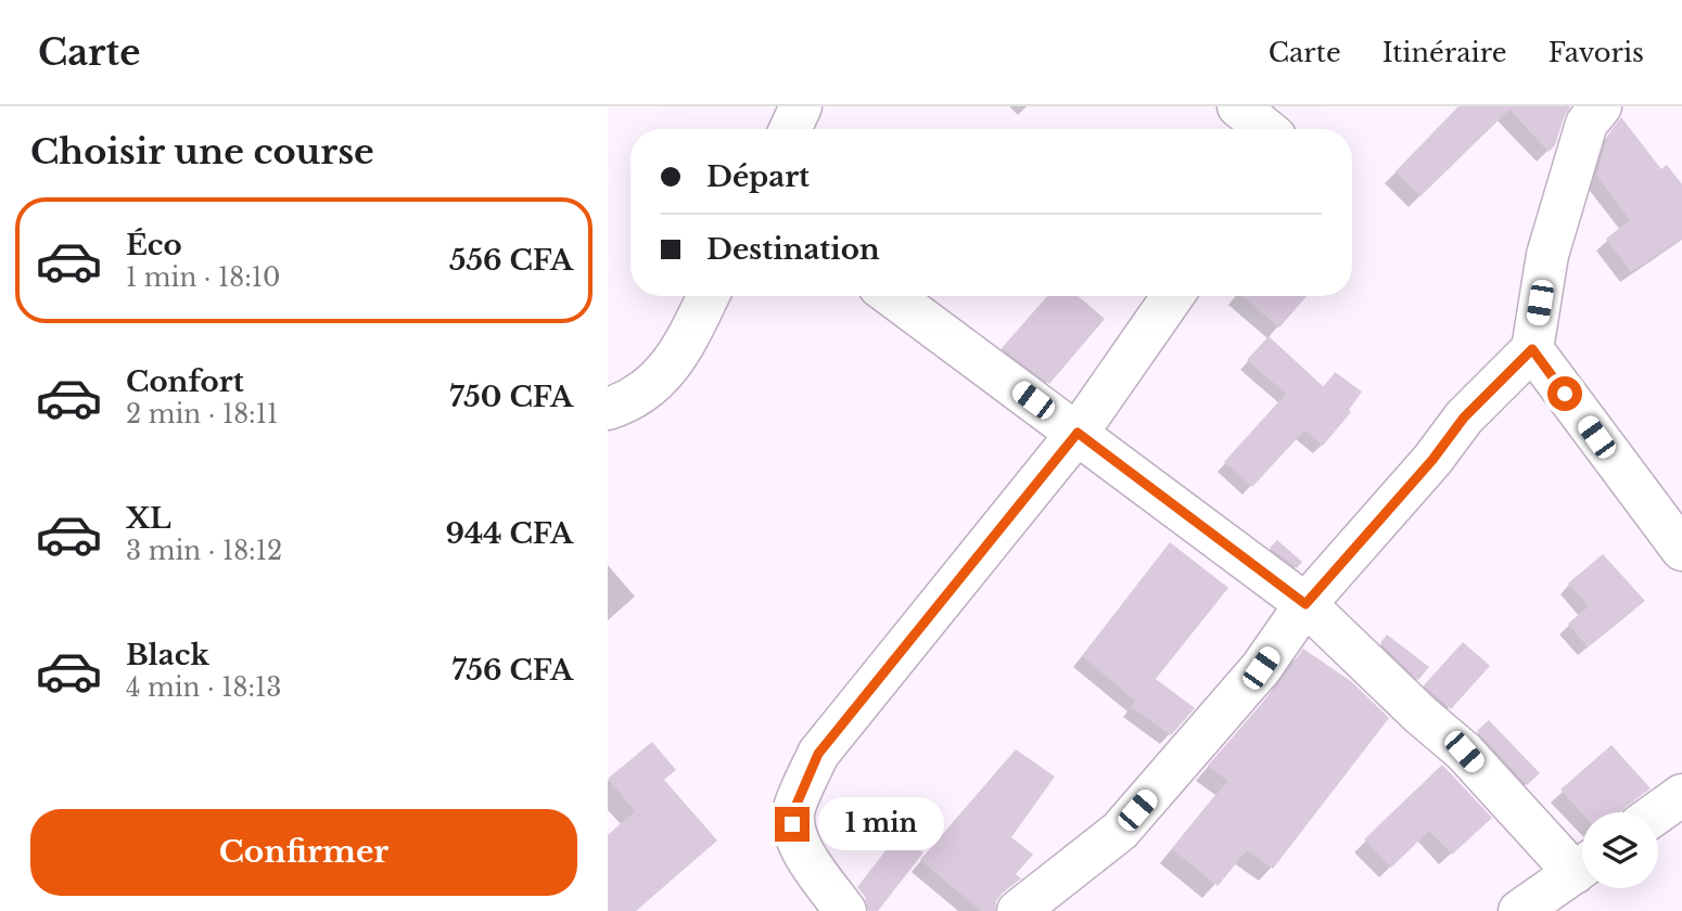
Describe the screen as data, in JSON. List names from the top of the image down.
{
  "page": {
    "header": "Carte",
    "nav": ["Carte", "Itinéraire", "Favoris"],
    "heading": "Choisir une course",
    "banner": ["Départ", "Destination"],
    "list": [
      {
        "name": "Éco",
        "note": "1 min · 18:10",
        "value": "556 CFA"
      },
      {
        "name": "Confort",
        "note": "2 min · 18:11",
        "value": "750 CFA"
      },
      {
        "name": "XL",
        "note": "3 min · 18:12",
        "value": "944 CFA"
      },
      {
        "name": "Black",
        "note": "4 min · 18:13",
        "value": "756 CFA"
      }
    ],
    "buttons": "Confirmer",
    "bubble": "1 min"
  }
}
